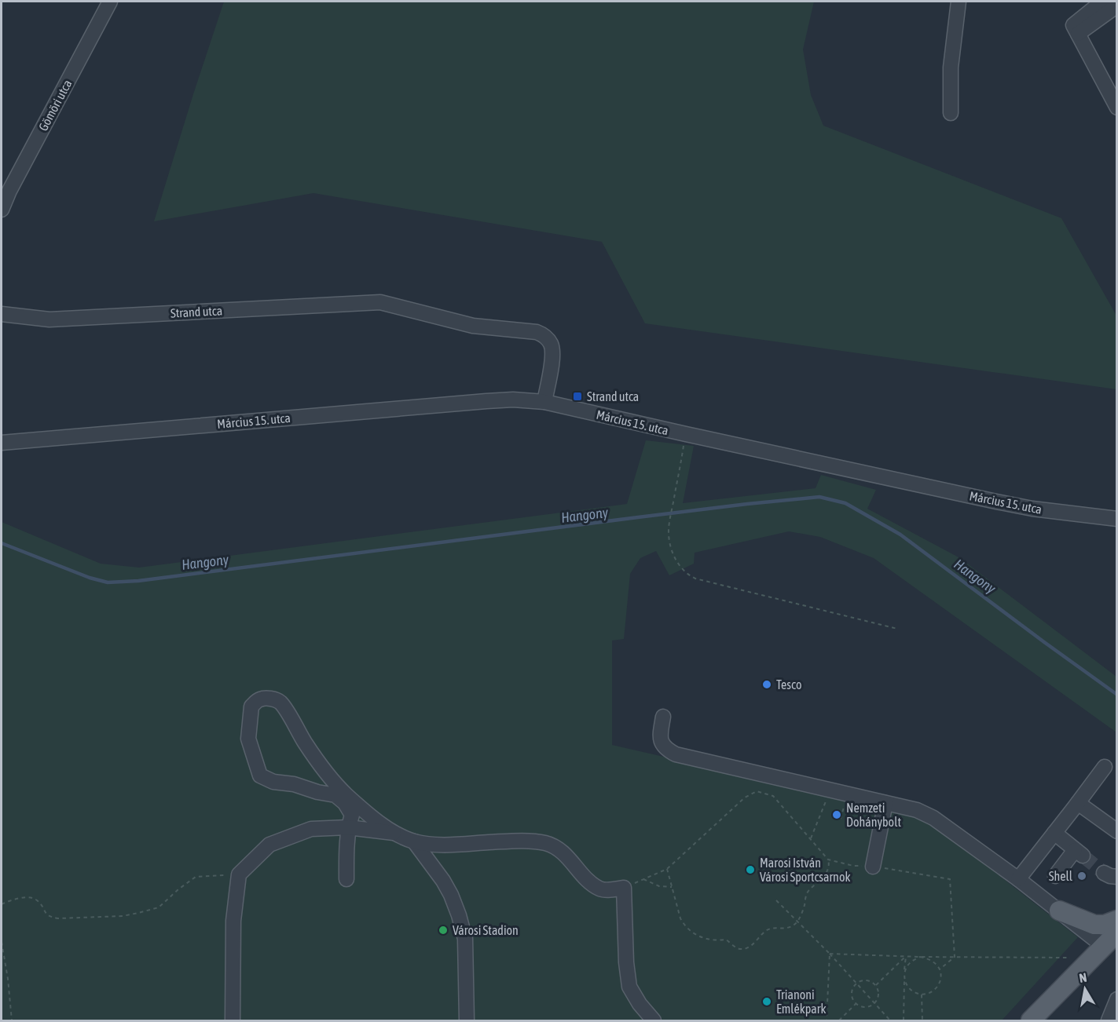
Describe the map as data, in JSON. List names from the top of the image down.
{
  "streets": {
    "street": ["Gömöri utca", "Strand utca", "Március 15. utca"]
  },
  "crossings": [
    ["Strand utca", "Március 15. utca"]
  ],
  "water": ["Hangony"],
  "places": {
    "transit": ["Strand utca"],
    "other": [
      "Tesco",
      "Nemzeti Dohánybolt",
      "Marosi István Városi Sportcsarnok",
      "Shell",
      "Városi Stadion",
      "Trianoni Emlékpark"
    ]
  },
  "north": "top"
}
